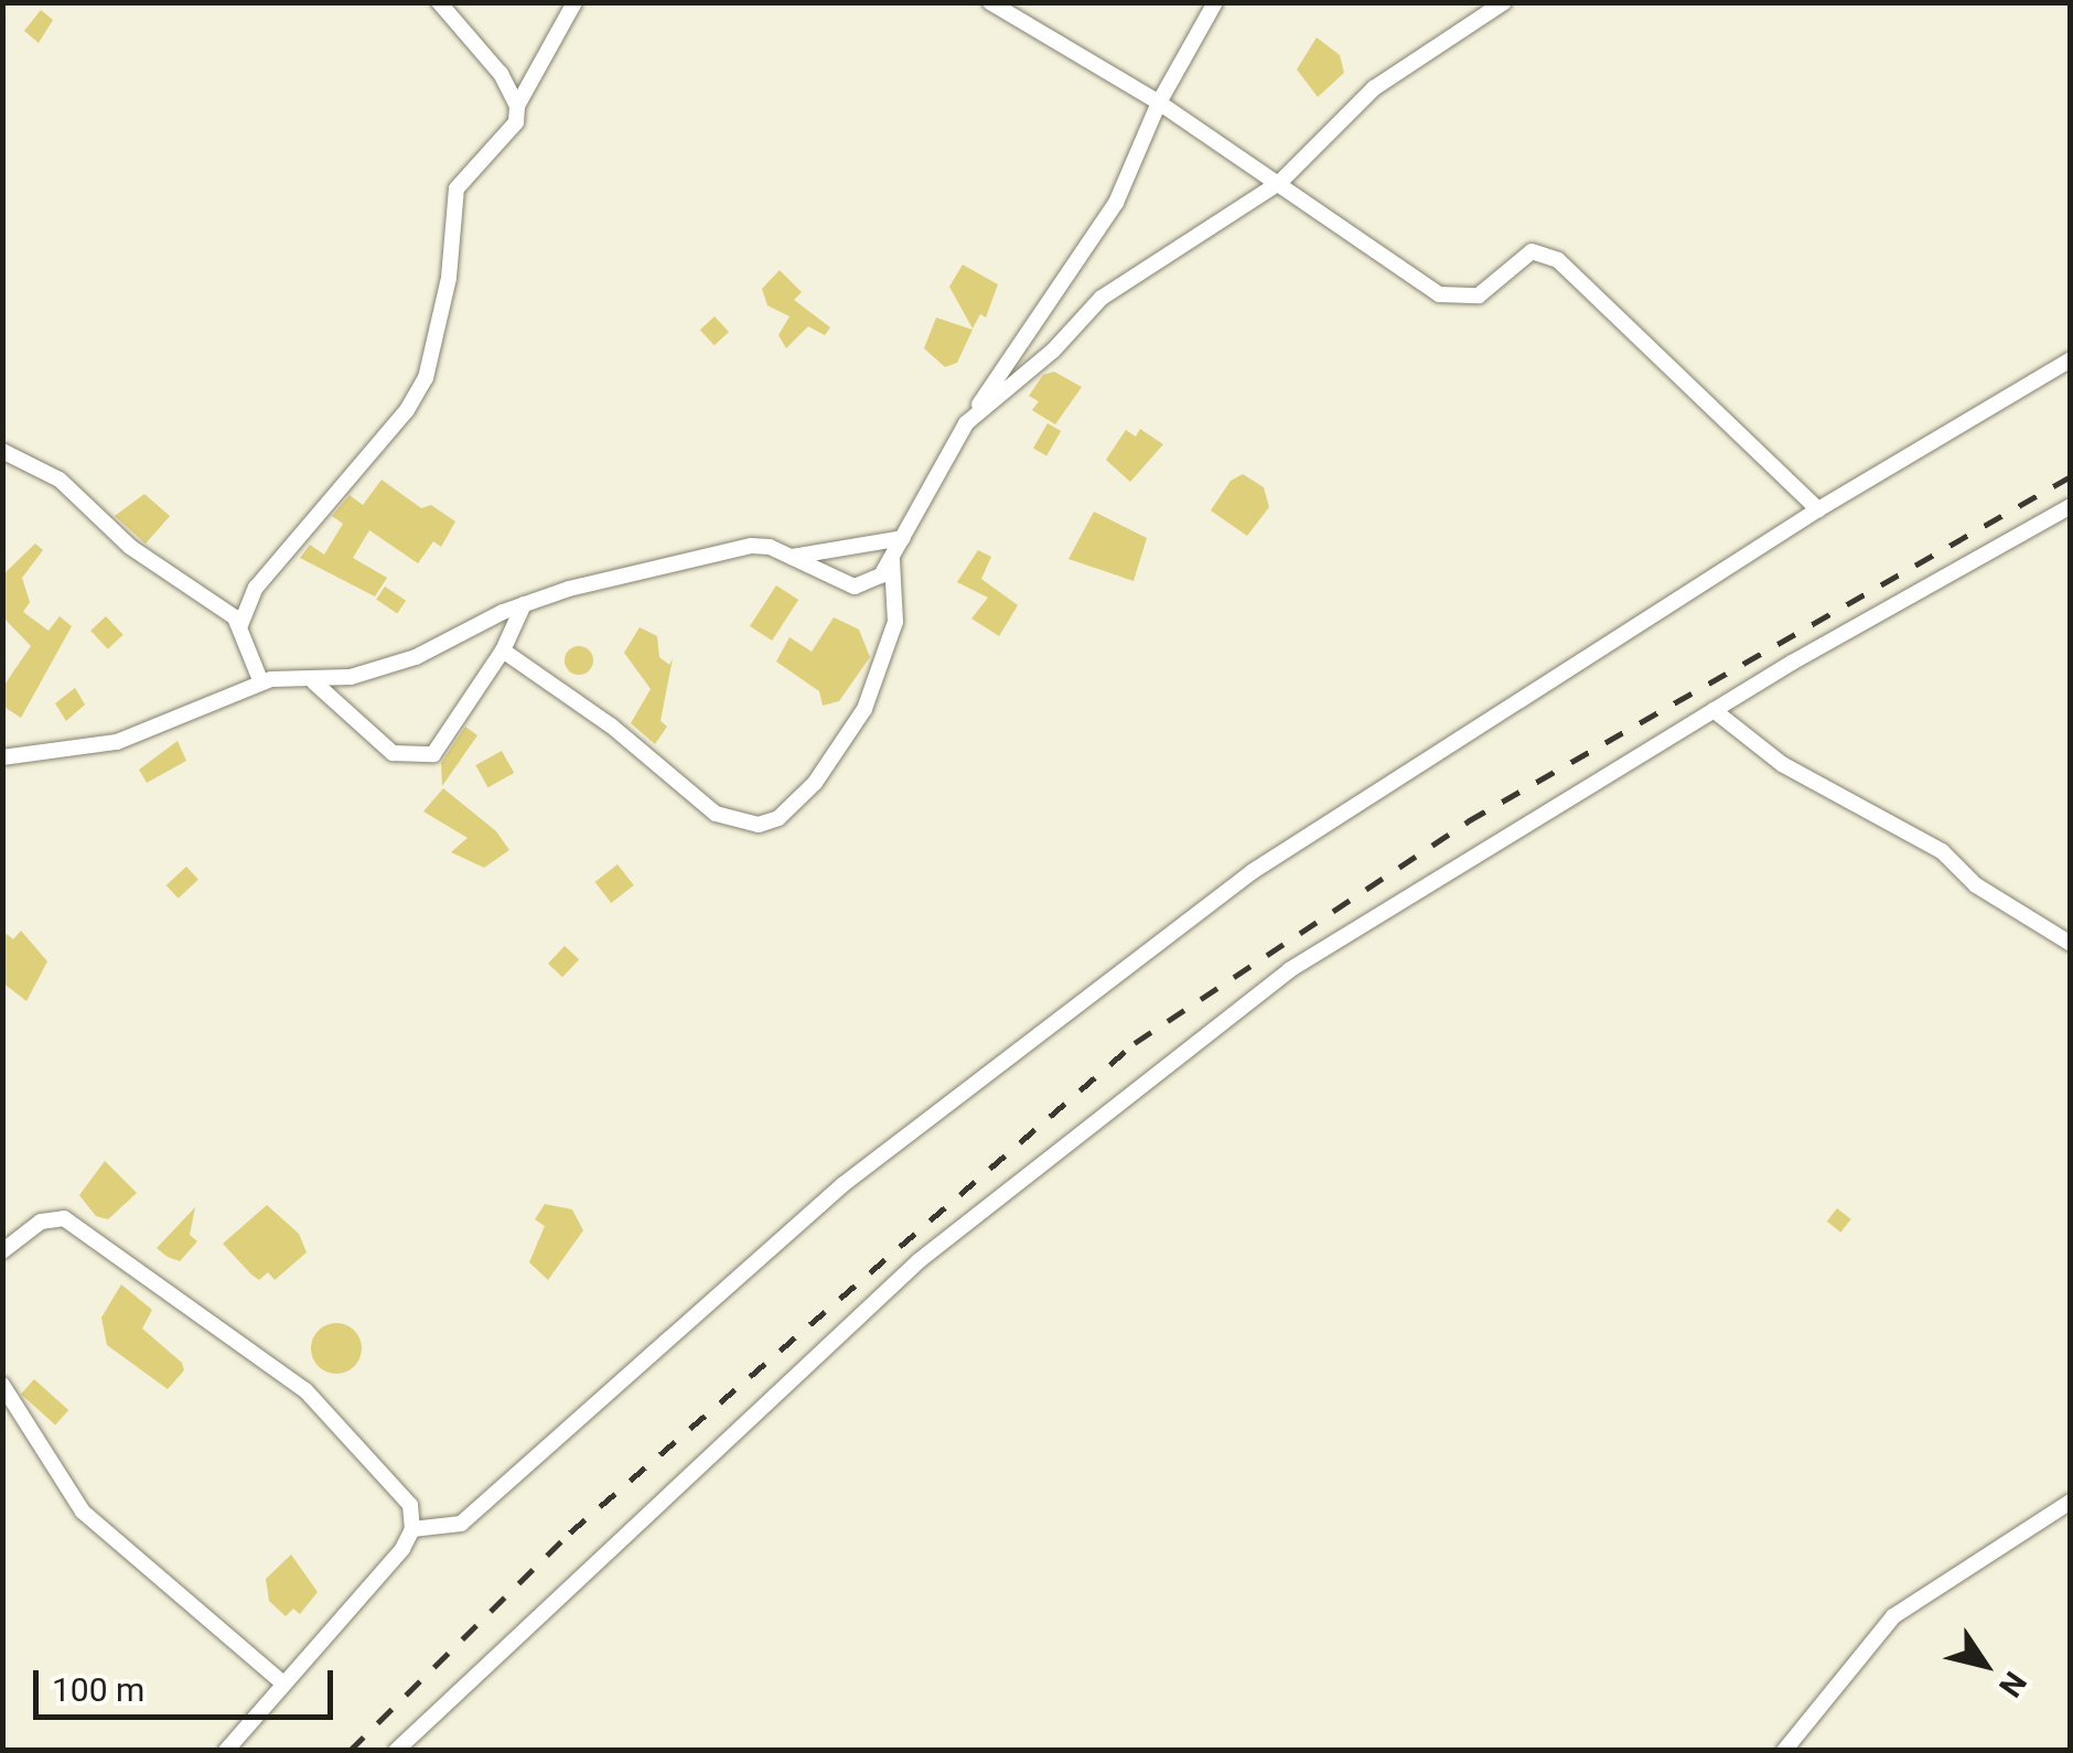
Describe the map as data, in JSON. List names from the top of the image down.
{
  "scale_bar": "100 m",
  "north": "bottom right"
}
